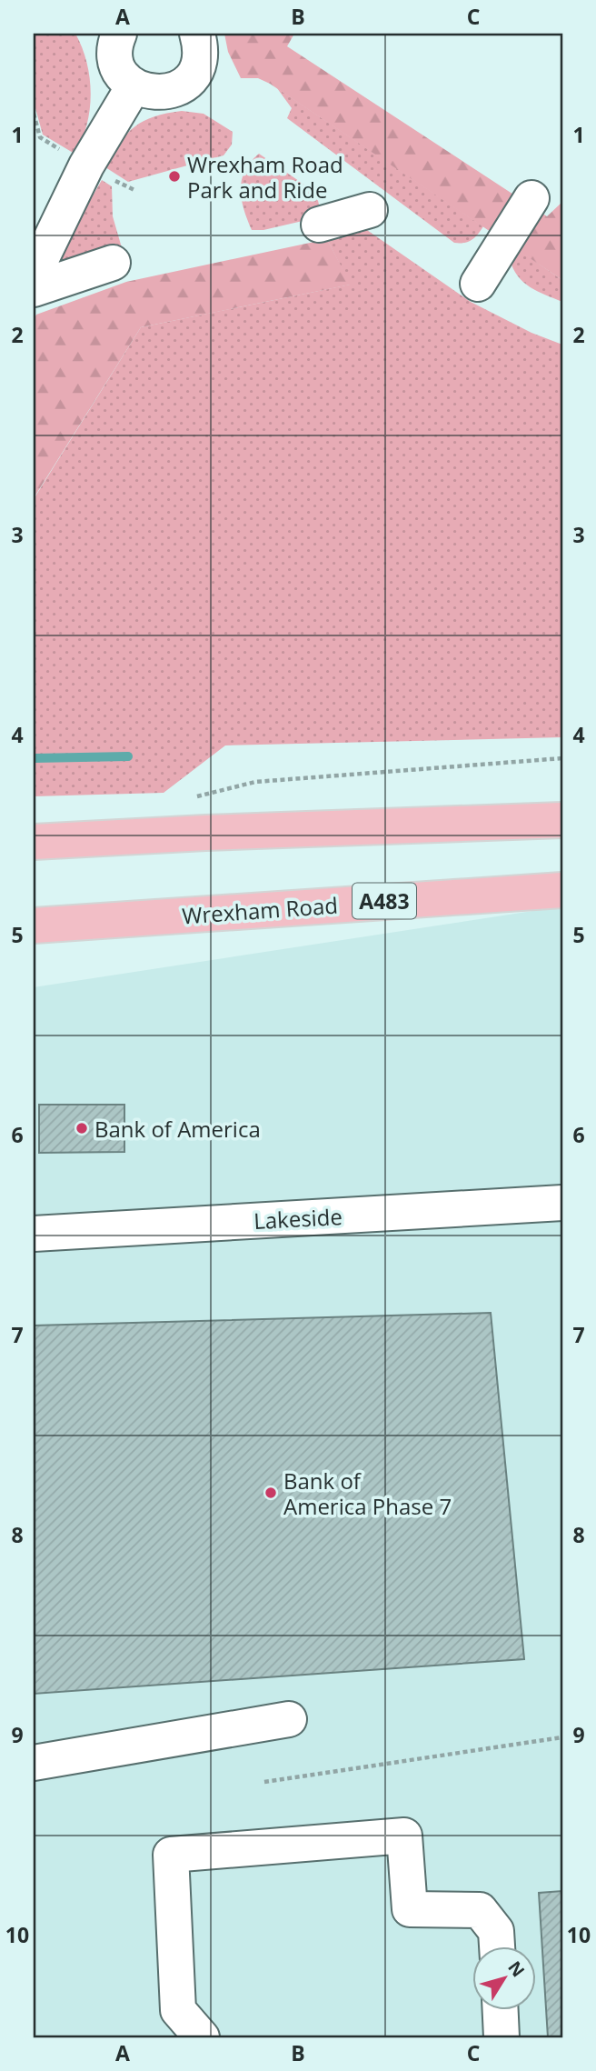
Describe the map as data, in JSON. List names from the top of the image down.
{
  "streets": {
    "highway": ["A483", "Wrexham Road"],
    "street": ["Lakeside"]
  },
  "places": ["Wrexham Road Park and Ride", "Bank of America", "Bank of America Phase 7"],
  "north": "top right",
  "grid": {
    "columns": ["A", "B", "C"],
    "rows": [
      "1",
      "2",
      "3",
      "4",
      "5",
      "6",
      "7",
      "8",
      "9",
      "10"
    ]
  }
}
